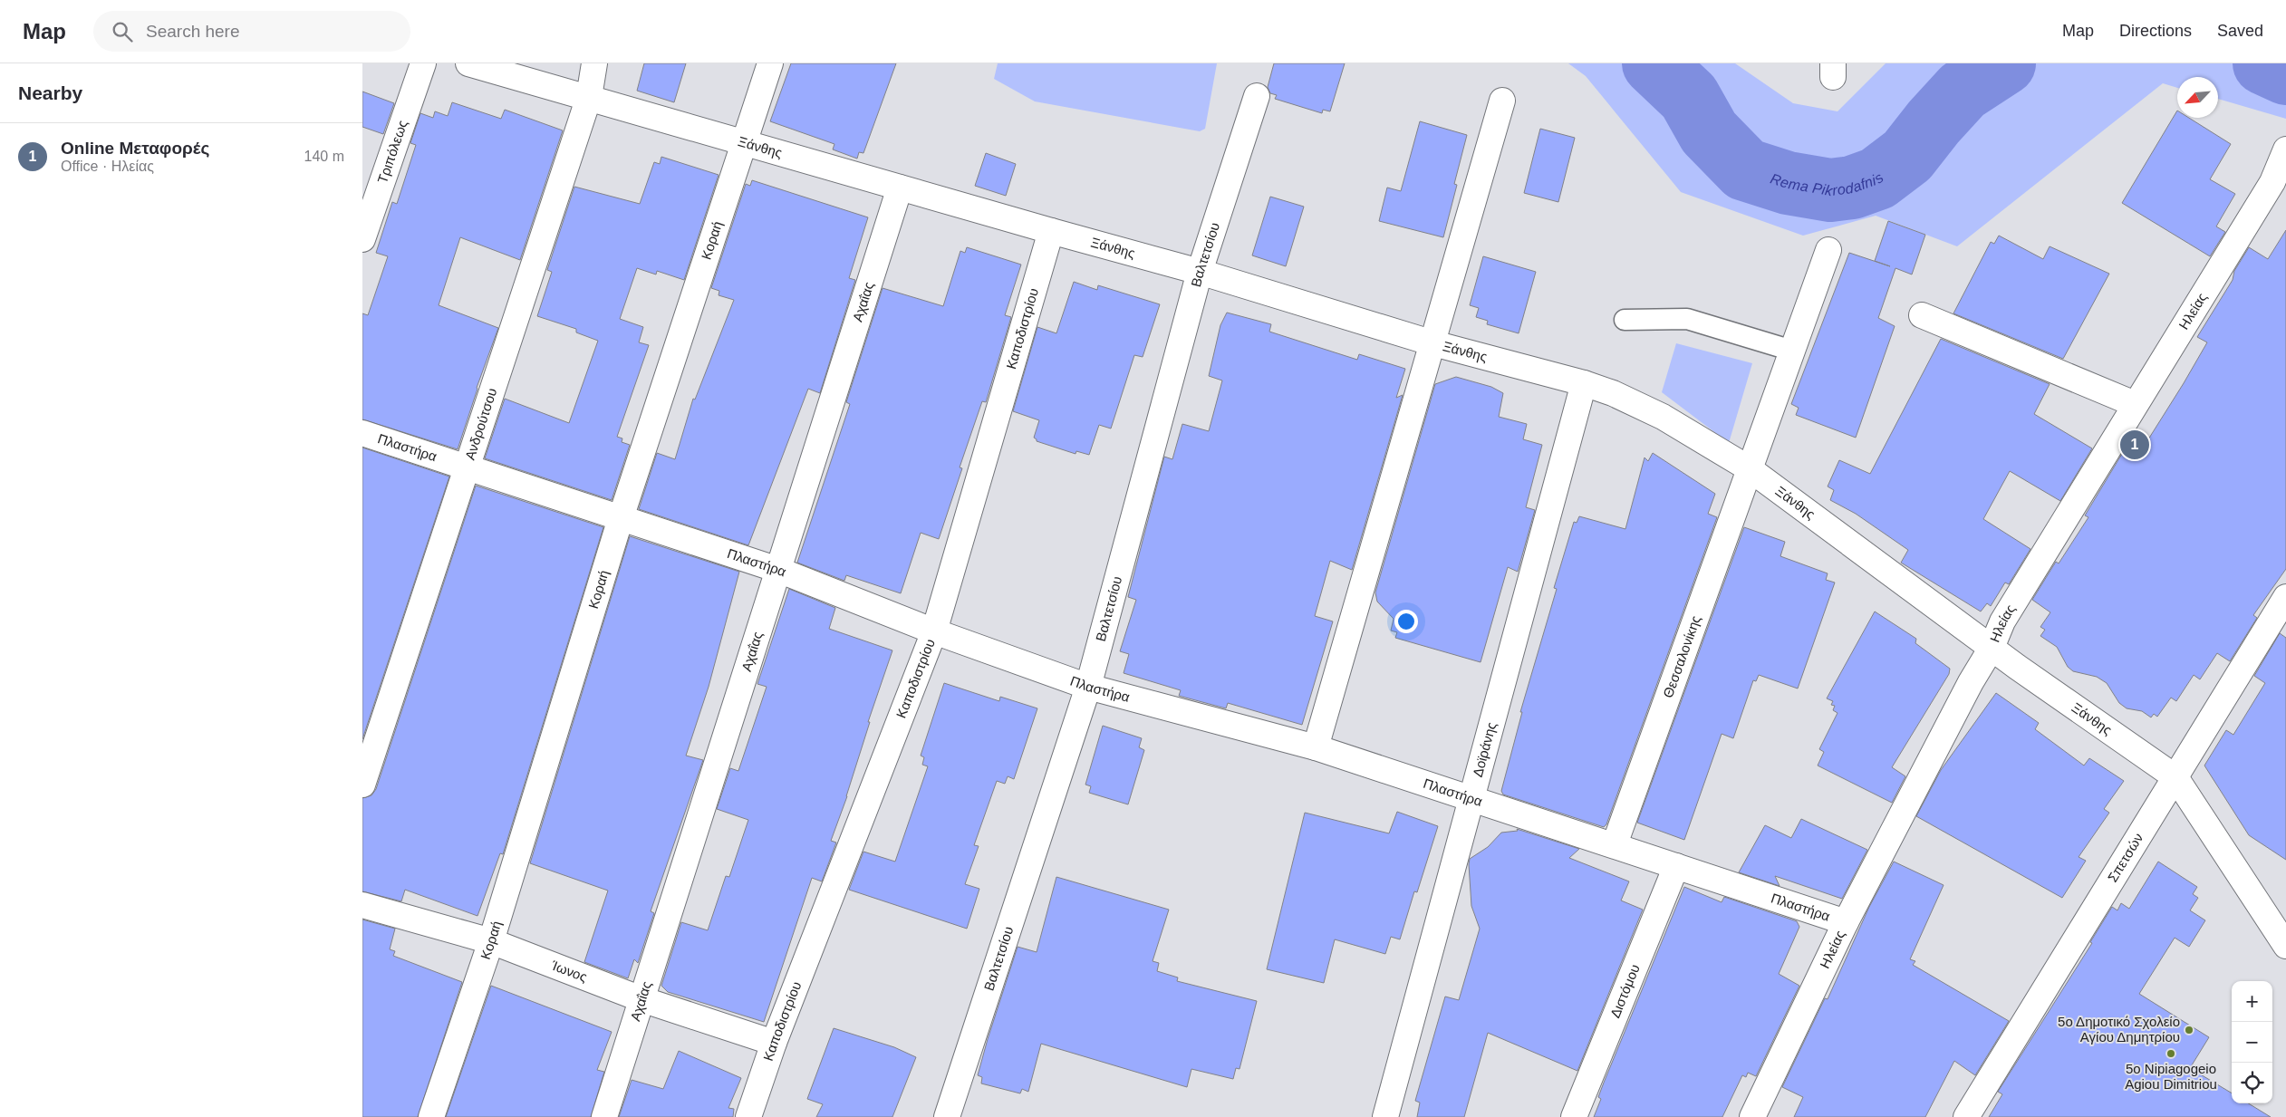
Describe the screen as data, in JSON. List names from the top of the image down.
{
  "streets": {
    "street": [
      "Ξάνθης",
      "Τριπόλεως",
      "Κοραή",
      "Βαλτετσίου",
      "Αχαΐας",
      "Ηλείας",
      "Καποδιστρίου",
      "Ανδρούτσου",
      "Πλαστήρα",
      "Θεσσαλονίκης",
      "Δοϊράνης",
      "Σπετσών",
      "Ίωνος",
      "Διστόμου"
    ]
  },
  "crossings": [
    ["Ξάνθης", "Κοραή"],
    ["Ξάνθης", "Βαλτετσίου"],
    ["Ξάνθης", "Αχαΐας"],
    ["Ξάνθης", "Ηλείας"],
    ["Ξάνθης", "Καποδιστρίου"],
    ["Ξάνθης", "Ανδρούτσου"],
    ["Ξάνθης", "Θεσσαλονίκης"],
    ["Ξάνθης", "Δοϊράνης"],
    ["Ξάνθης", "Σπετσών"],
    ["Κοραή", "Πλαστήρα"],
    ["Κοραή", "Ίωνος"],
    ["Βαλτετσίου", "Πλαστήρα"],
    ["Αχαΐας", "Πλαστήρα"],
    ["Αχαΐας", "Ίωνος"],
    ["Ηλείας", "Πλαστήρα"],
    ["Καποδιστρίου", "Πλαστήρα"],
    ["Καποδιστρίου", "Ίωνος"],
    ["Ανδρούτσου", "Πλαστήρα"],
    ["Πλαστήρα", "Θεσσαλονίκης"],
    ["Πλαστήρα", "Δοϊράνης"],
    ["Πλαστήρα", "Διστόμου"]
  ],
  "water": ["Rema Pikrodafnis"],
  "places": ["5ο Δημοτικό Σχολείο Αγίου Δημητρίου", "5o Nipiagogeio Agiou Dimitriou"],
  "north": "bottom left",
  "page": {
    "header": "Map",
    "search": "Search here",
    "nav": ["Map", "Directions", "Saved"],
    "heading": "Nearby",
    "list": [
      {
        "mark": "1",
        "name": "Online Μεταφορές",
        "note": "Office · Ηλείας",
        "value": "140 m"
      }
    ],
    "pins": "1",
    "map_buttons": ["+", "−"]
  }
}
